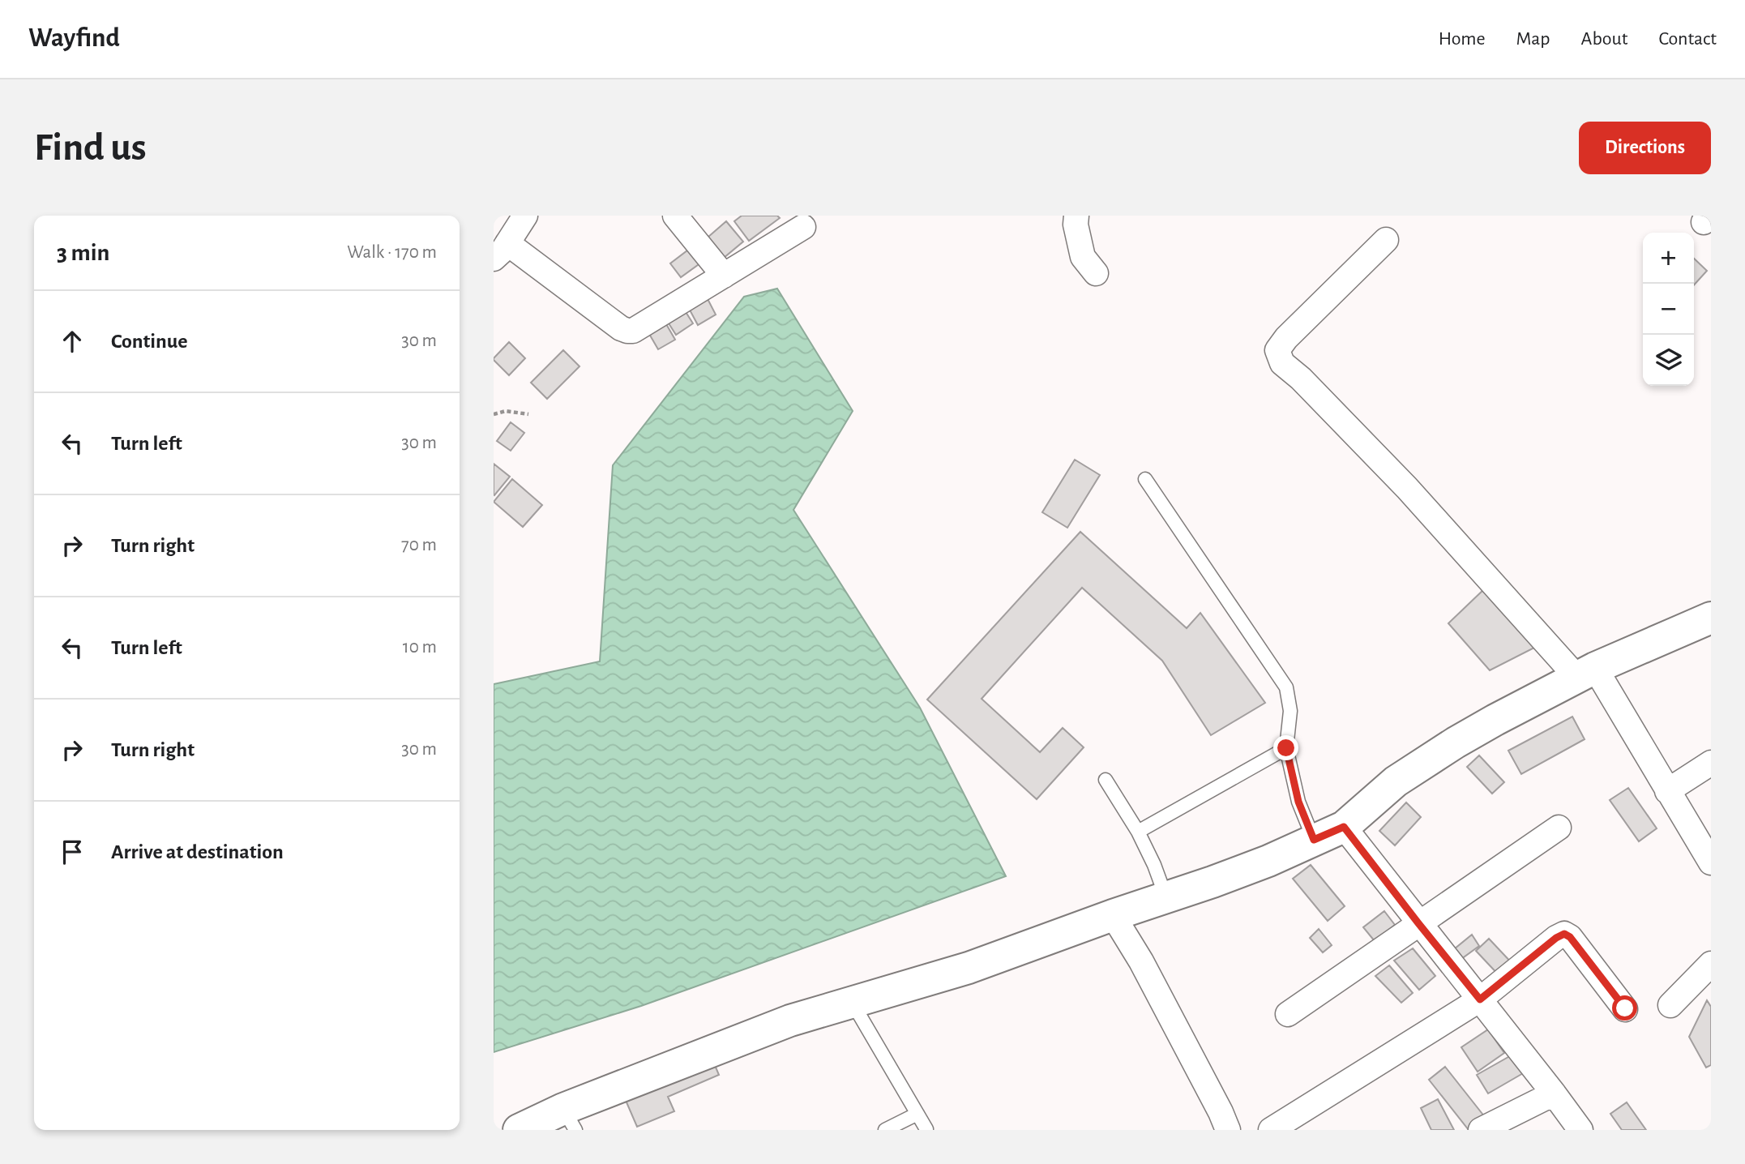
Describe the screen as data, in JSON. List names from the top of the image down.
{
  "page": {
    "header": "Wayfind",
    "nav": [
      "Home",
      "Map",
      "About",
      "Contact"
    ],
    "buttons": "Directions",
    "title": "Find us",
    "heading": ["3 min", "Walk · 170 m"],
    "map_buttons": ["+", "−"],
    "list": [
      ["Continue", "30 m"],
      ["Turn left", "30 m"],
      ["Turn right", "70 m"],
      ["Turn left", "10 m"],
      ["Turn right", "30 m"],
      "Arrive at destination"
    ]
  }
}
